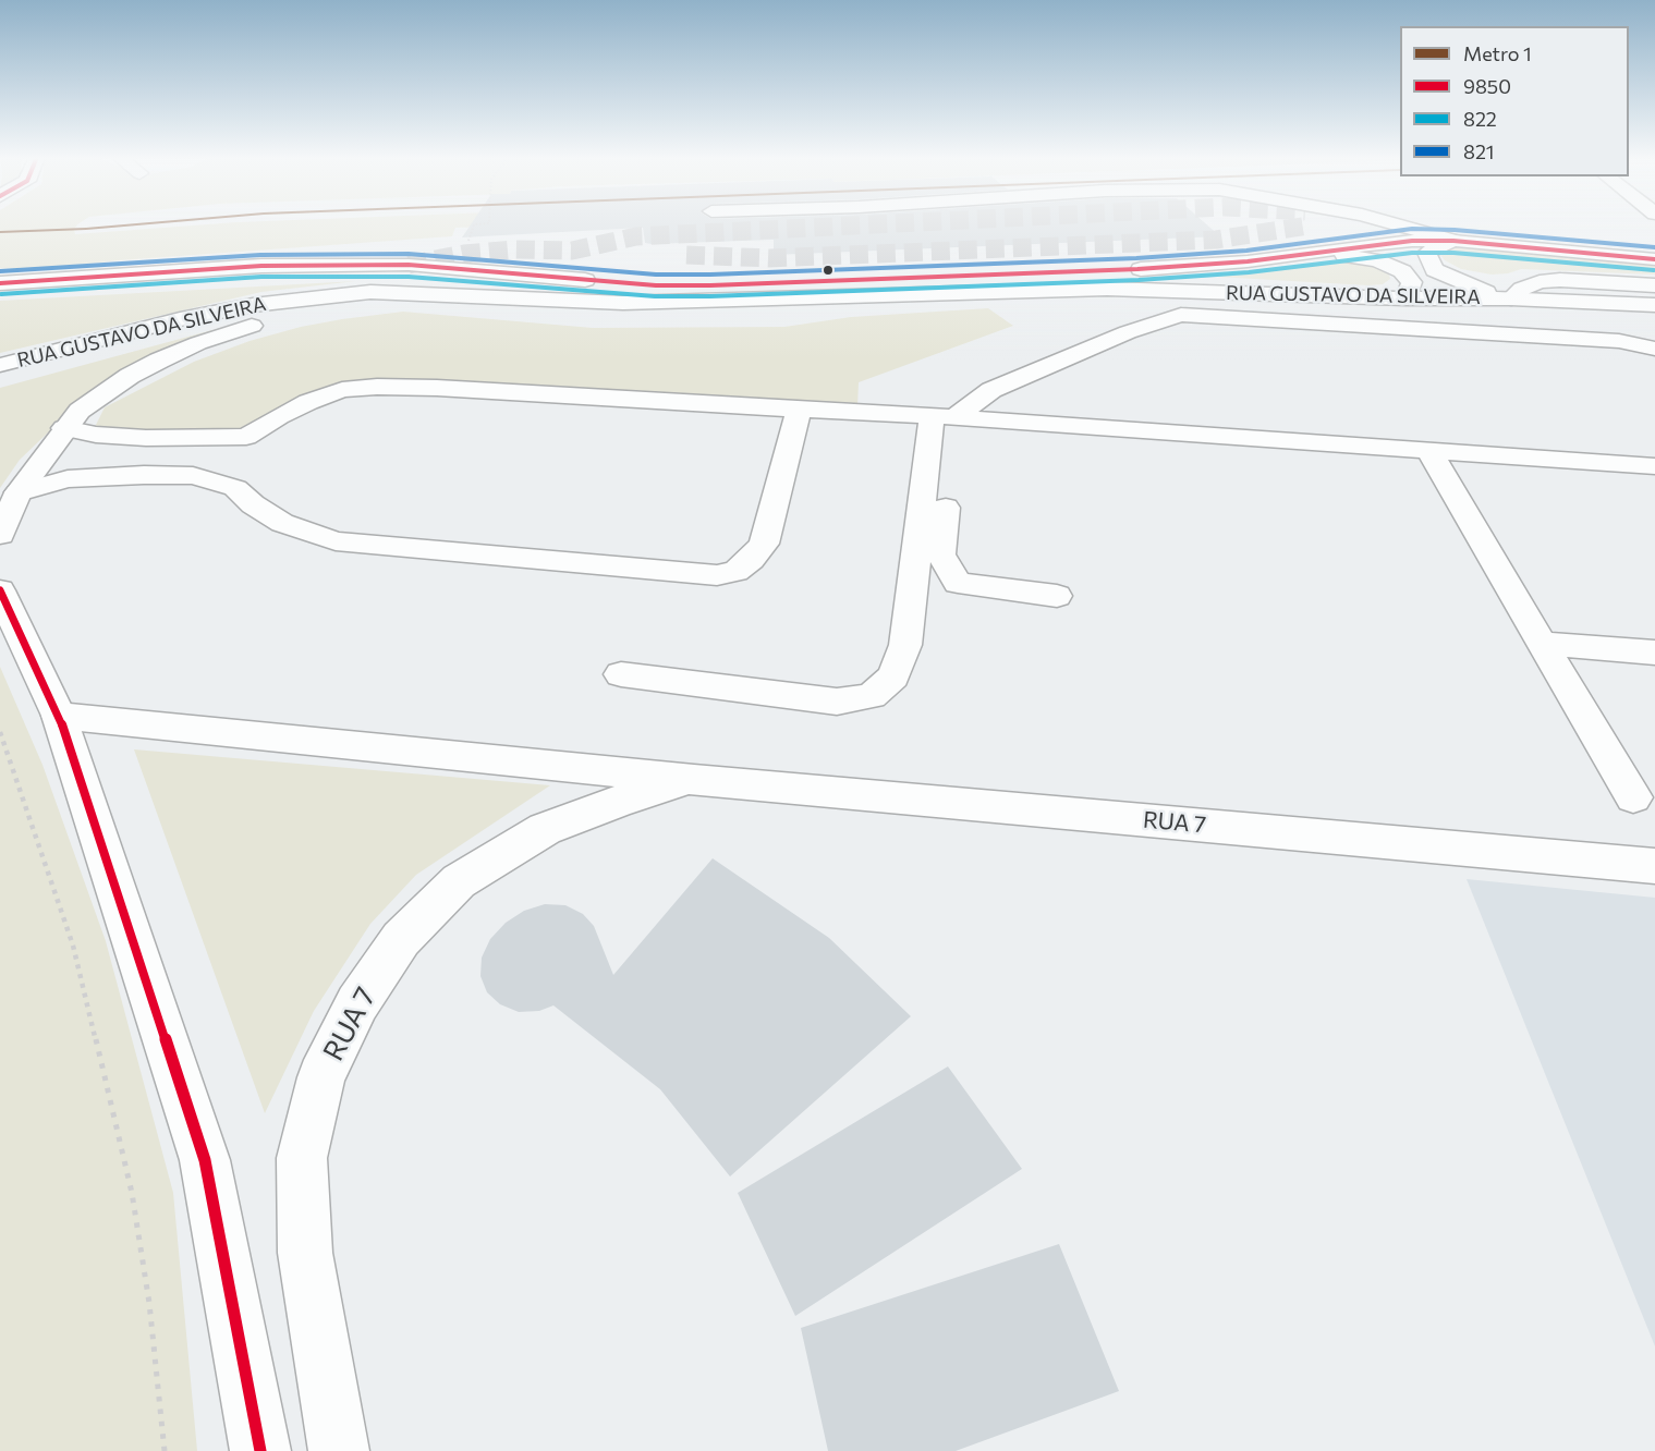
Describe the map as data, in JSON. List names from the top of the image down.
{
  "streets": {
    "main road": ["RUA GUSTAVO DA SILVEIRA", "RUA 7"]
  },
  "lines": [
    "metro line 1",
    "transit line 821",
    "transit line 9850",
    "transit line 822"
  ],
  "legend": [
    "Metro 1",
    "9850",
    "822",
    "821"
  ]
}
